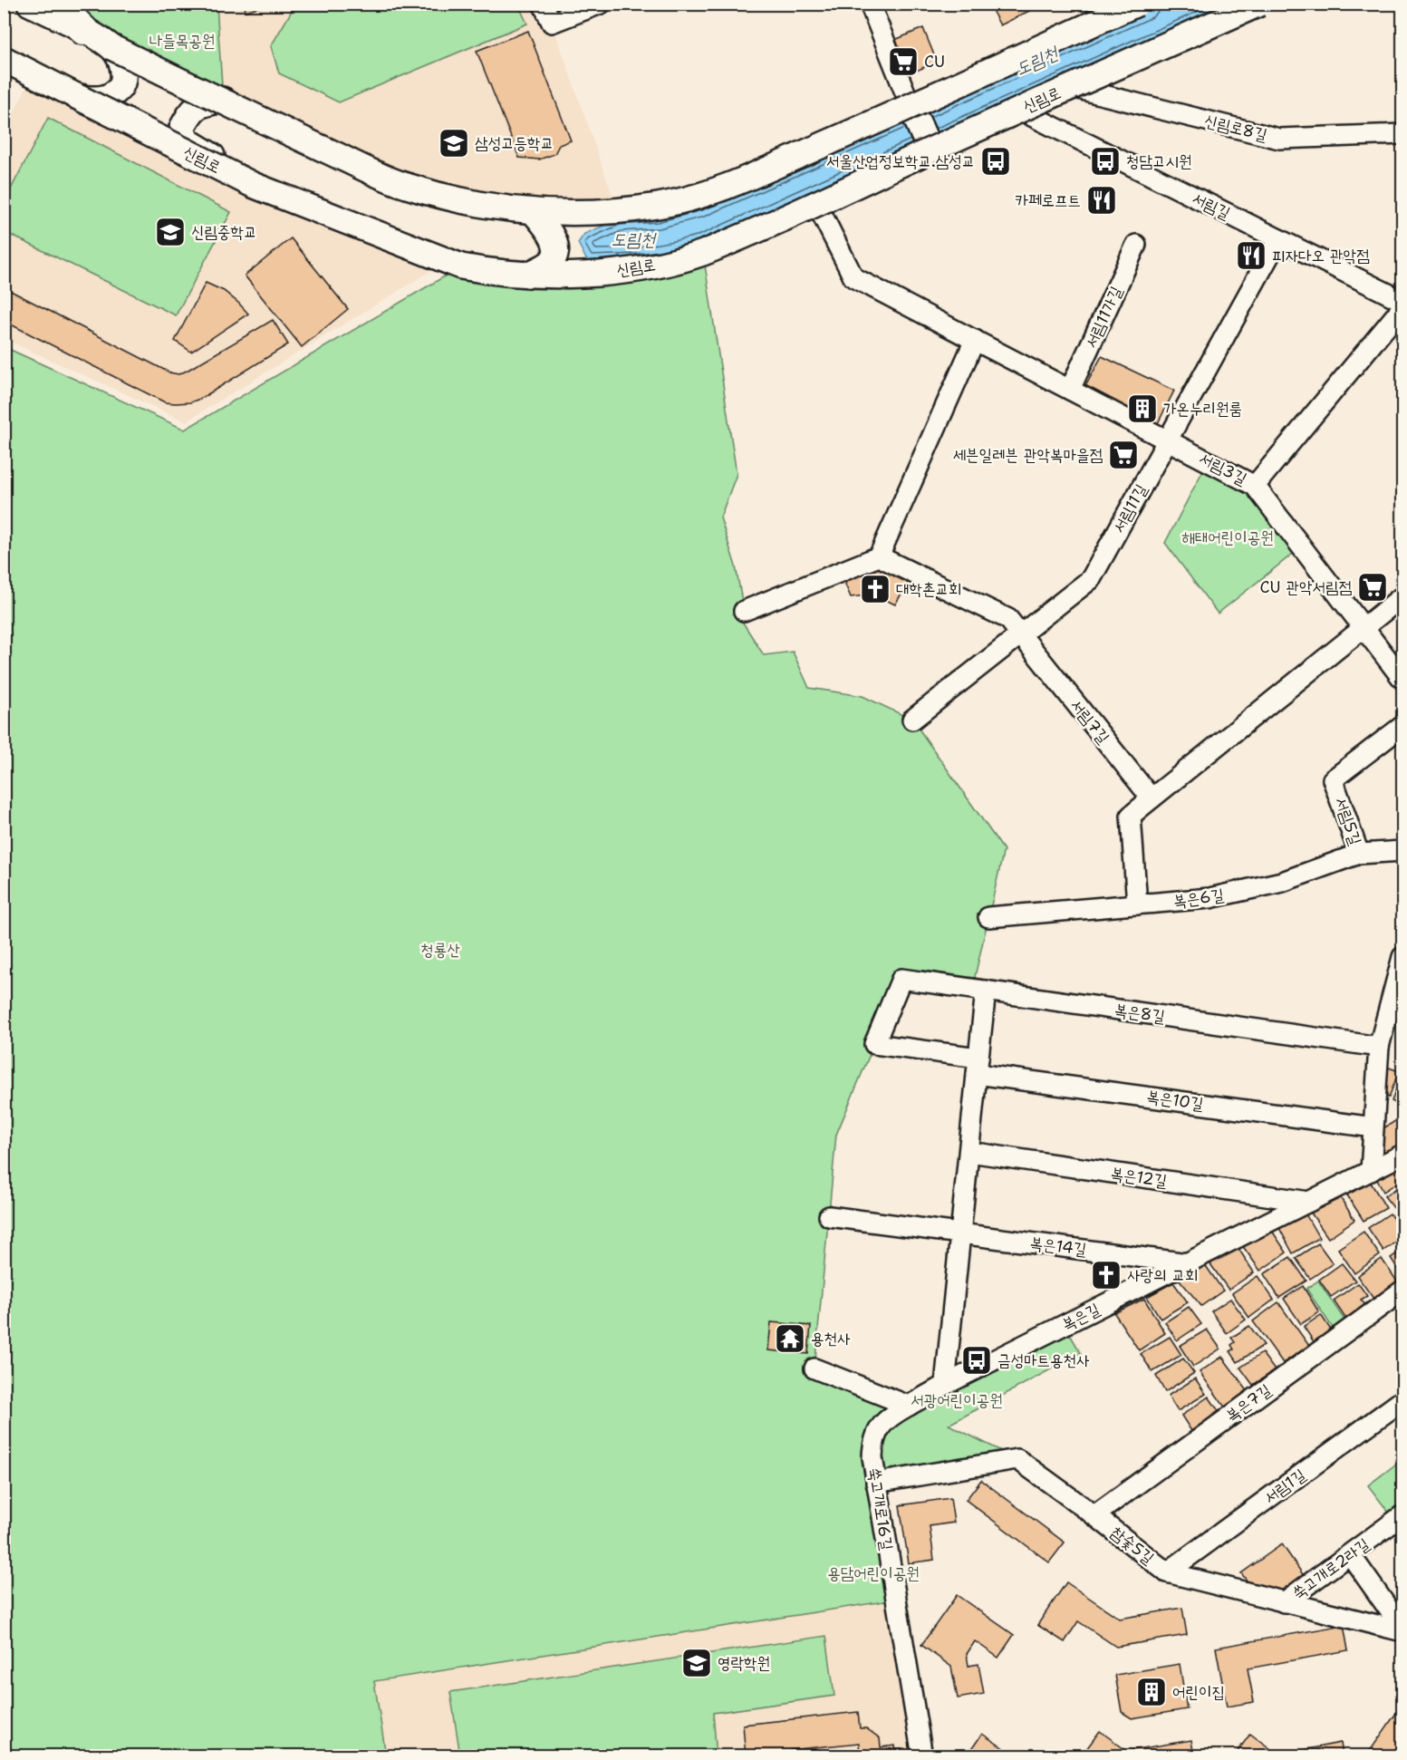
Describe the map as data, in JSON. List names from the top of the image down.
{
  "streets": {
    "main road": ["신림로"],
    "street": [
      "신림로8길",
      "서림길",
      "서림11가길",
      "서림3길",
      "서림11길",
      "서림7길",
      "서림5길",
      "복은6길",
      "복은8길",
      "복은10길",
      "복은12길",
      "복은14길",
      "복은길",
      "복은7길",
      "서림1길",
      "쑥고개로16길",
      "참숯5길",
      "쑥고개로2라길"
    ]
  },
  "crossings": [
    ["신림로", "신림로8길"],
    ["신림로", "서림길"],
    ["신림로", "서림3길"],
    ["서림길", "서림11길"],
    ["서림11가길", "서림3길"],
    ["서림3길", "서림11길"],
    ["서림11길", "서림7길"],
    ["서림5길", "복은6길"],
    ["복은8길", "복은10길"],
    ["복은12길", "복은길"],
    ["복은14길", "복은길"],
    ["복은길", "쑥고개로16길"],
    ["복은7길", "참숯5길"],
    ["서림1길", "참숯5길"],
    ["쑥고개로16길", "참숯5길"],
    ["참숯5길", "쑥고개로2라길"]
  ],
  "water": ["도림천"],
  "parks": [
    "나들목공원",
    "해태어린이공원",
    "청룡산",
    "서광어린이공원",
    "용담어린이공원"
  ],
  "places": {
    "supermarket": ["CU", "세븐일레븐 관악복마을점", "CU 관악서림점"],
    "school or university": ["삼성고등학교", "신림중학교", "영락학원"],
    "bus stop": ["서울산업정보학교.삼성교", "청담고시원", "금성마트용천사"],
    "restaurant": ["카페로프트", "피자다오 관악점"],
    "building": ["가온누리원룸", "어린이집"],
    "church": ["대학촌교회", "사랑의 교회"],
    "temple": ["용천사"]
  }
}
